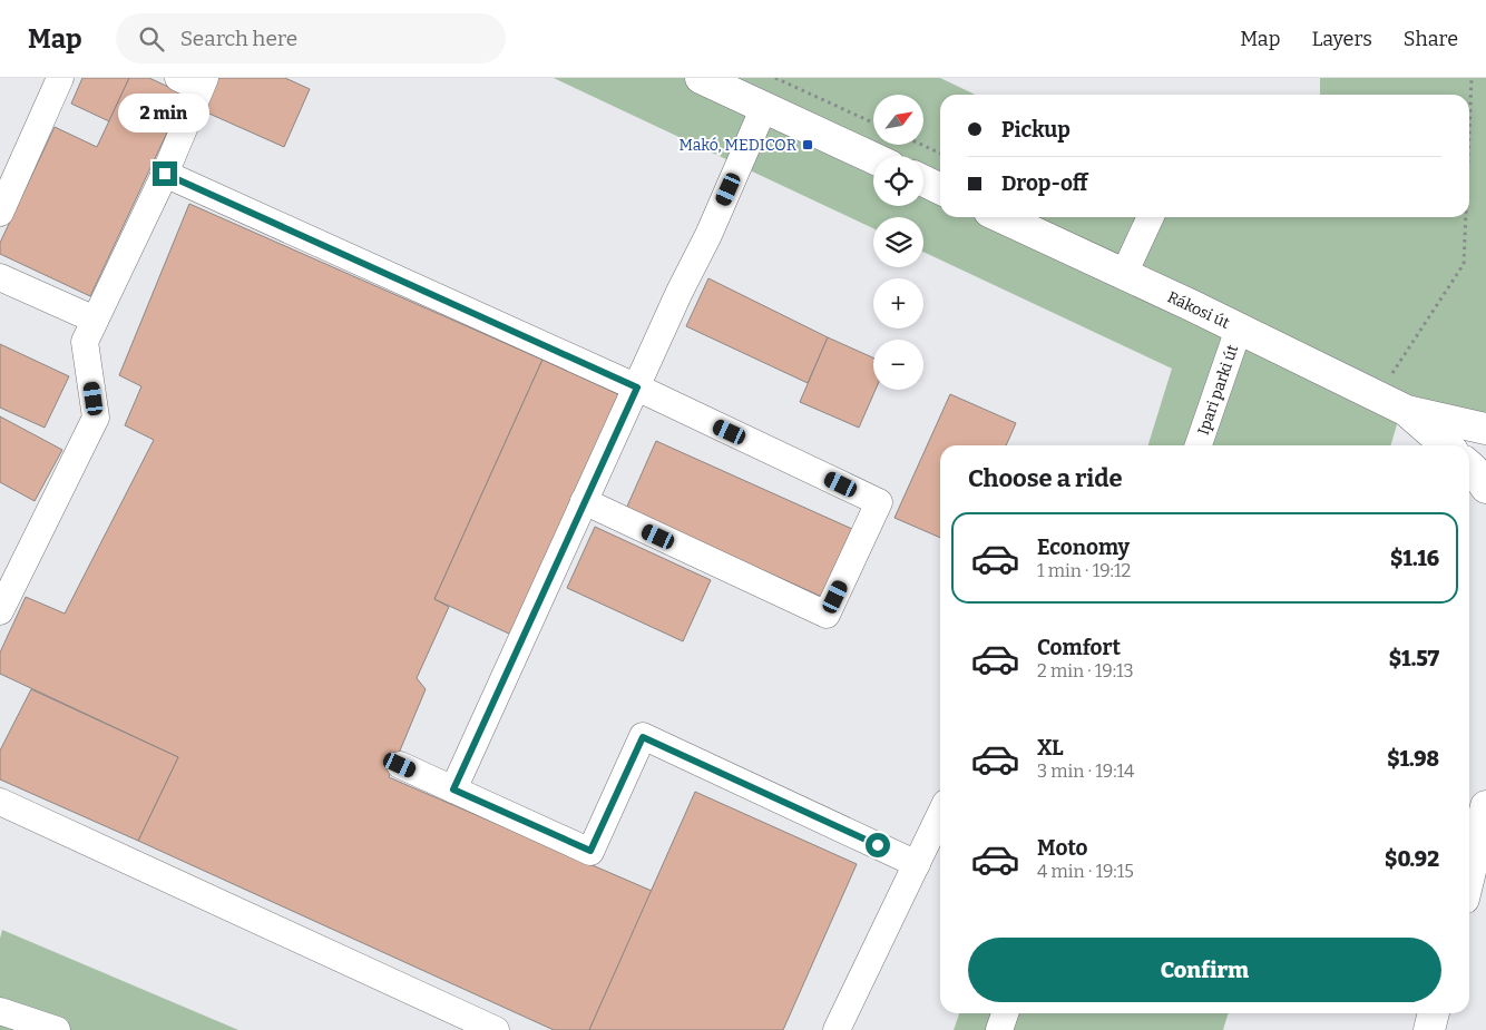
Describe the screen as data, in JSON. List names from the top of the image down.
{
  "streets": {
    "main road": ["Rákosi út"],
    "street": ["Ipari parki út"]
  },
  "crossings": [
    ["Rákosi út", "Ipari parki út"]
  ],
  "places": {
    "transit": ["Makó, MEDICOR"]
  },
  "north": "top right",
  "page": {
    "header": "Map",
    "search": "Search here",
    "nav": ["Map", "Layers", "Share"],
    "bubble": "2 min",
    "map_buttons": ["+", "−"],
    "banner": ["Pickup", "Drop-off"],
    "heading": "Choose a ride",
    "list": [
      {
        "name": "Economy",
        "note": "1 min · 19:12",
        "value": "$1.16"
      },
      {
        "name": "Comfort",
        "note": "2 min · 19:13",
        "value": "$1.57"
      },
      {
        "name": "XL",
        "note": "3 min · 19:14",
        "value": "$1.98"
      },
      {
        "name": "Moto",
        "note": "4 min · 19:15",
        "value": "$0.92"
      }
    ],
    "buttons": "Confirm"
  }
}
